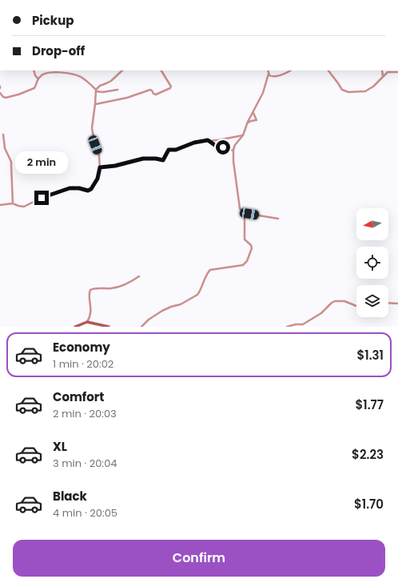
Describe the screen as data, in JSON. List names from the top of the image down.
{
  "north": "left",
  "page": {
    "banner": ["Pickup", "Drop-off"],
    "bubble": "2 min",
    "list": [
      {
        "name": "Economy",
        "note": "1 min · 20:02",
        "value": "$1.31"
      },
      {
        "name": "Comfort",
        "note": "2 min · 20:03",
        "value": "$1.77"
      },
      {
        "name": "XL",
        "note": "3 min · 20:04",
        "value": "$2.23"
      },
      {
        "name": "Black",
        "note": "4 min · 20:05",
        "value": "$1.70"
      }
    ],
    "buttons": "Confirm"
  }
}
